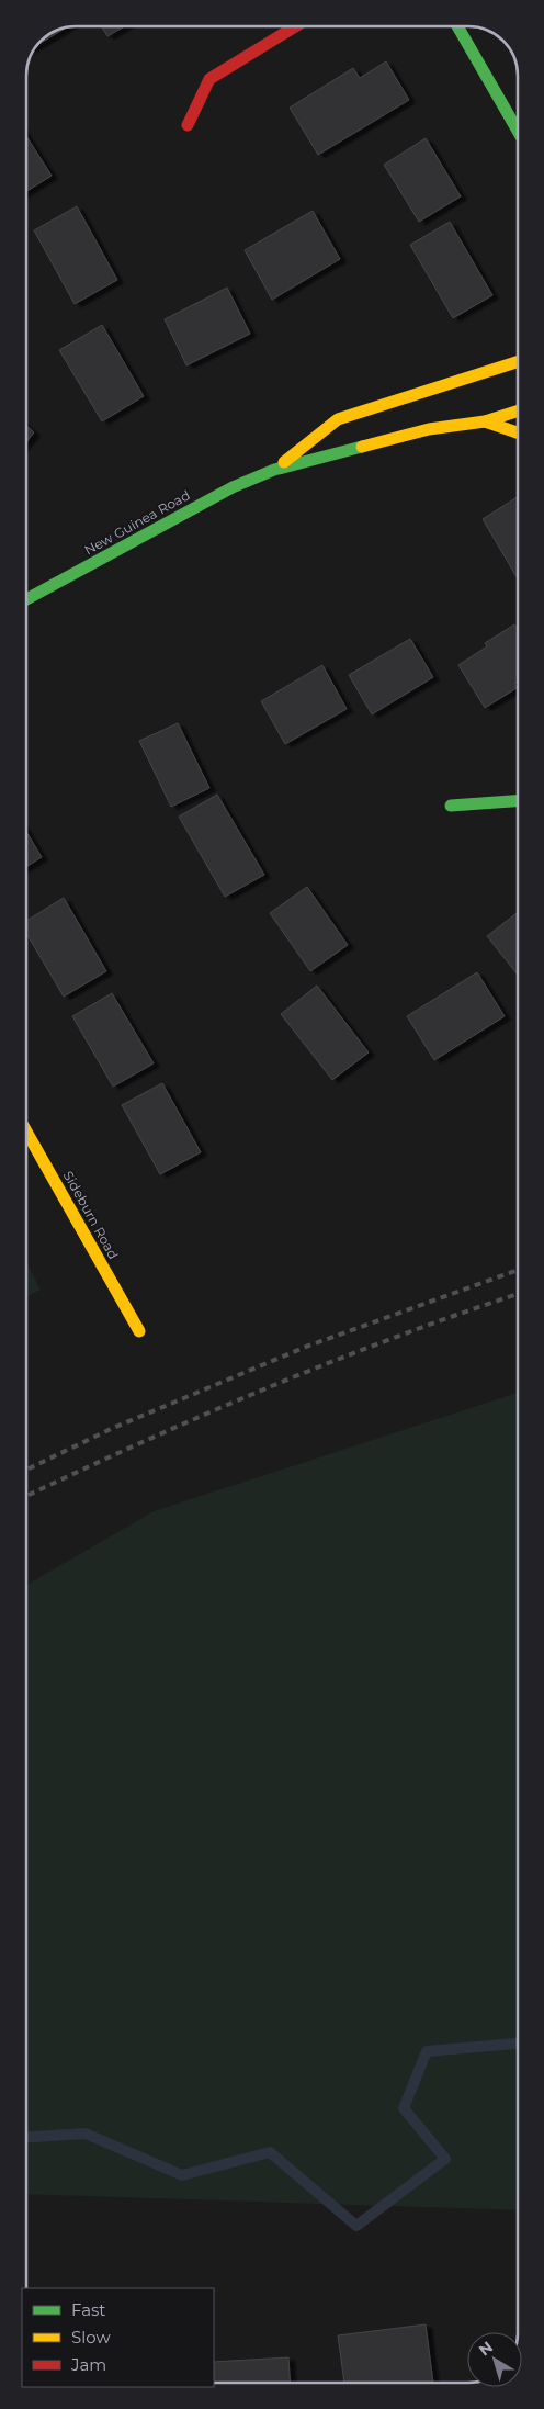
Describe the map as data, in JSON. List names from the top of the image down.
{
  "streets": {
    "street": ["New Guinea Road", "Sideburn Road"]
  },
  "legend": ["Fast", "Slow", "Jam"],
  "north": "top left"
}
